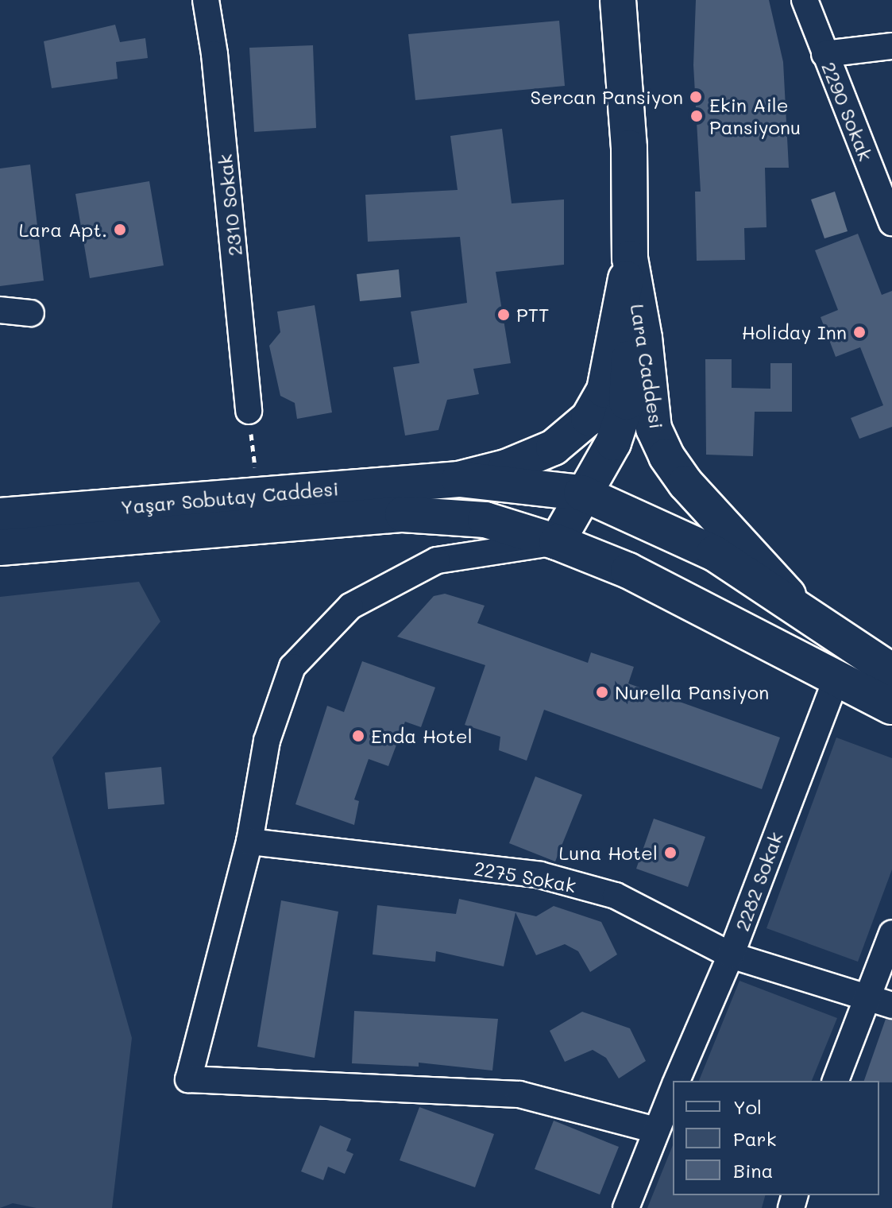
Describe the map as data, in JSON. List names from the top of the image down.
{
  "streets": {
    "main road": ["Lara Caddesi", "Yaşar Sobutay Caddesi"],
    "street": [
      "2290 Sokak",
      "2310 Sokak",
      "2275 Sokak",
      "2282 Sokak"
    ]
  },
  "crossings": [
    ["2275 Sokak", "2282 Sokak"]
  ],
  "places": [
    "Sercan Pansiyon",
    "Ekin Aile Pansiyonu",
    "Lara Apt.",
    "PTT",
    "Holiday Inn",
    "Nurella Pansiyon",
    "Enda Hotel",
    "Luna Hotel"
  ],
  "legend": ["Yol", "Park", "Bina"]
}
